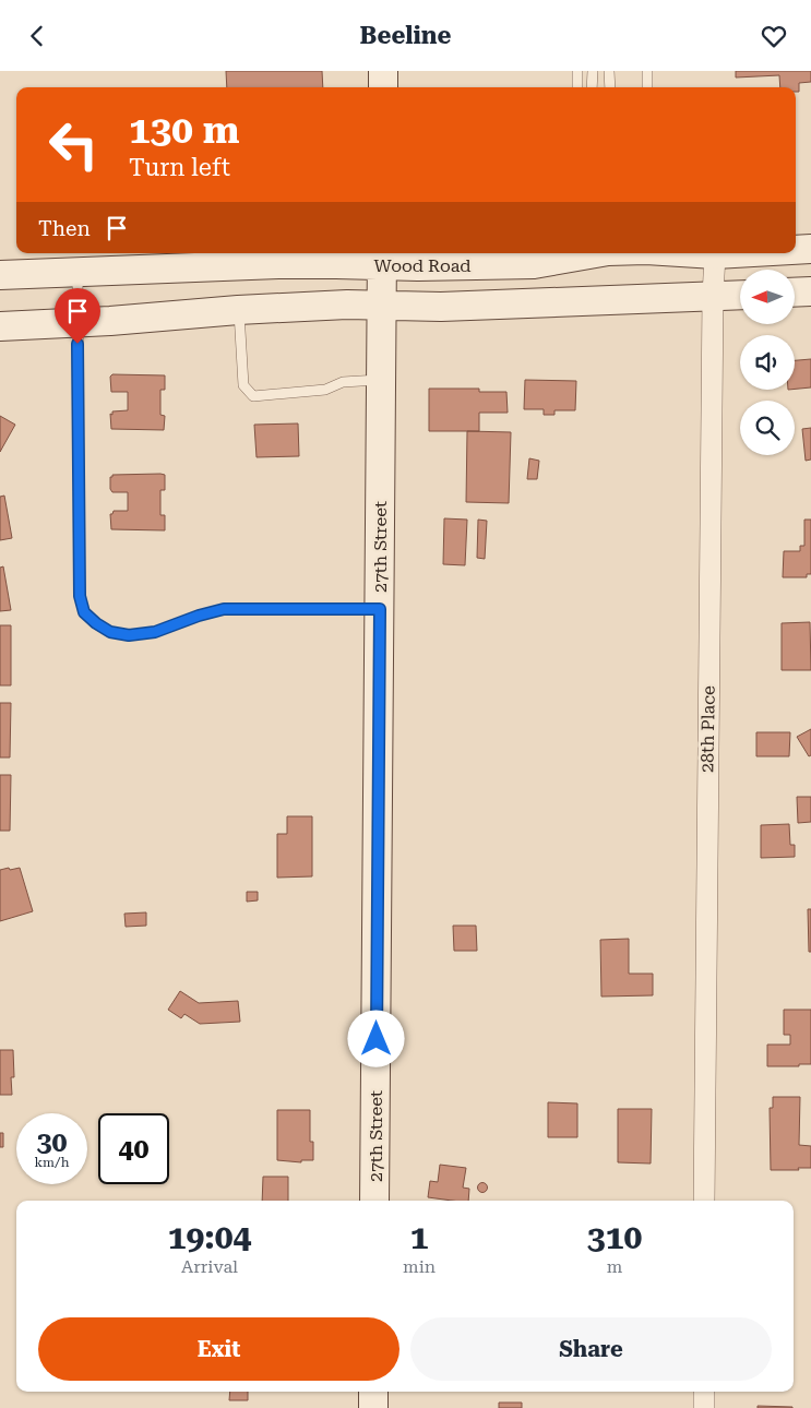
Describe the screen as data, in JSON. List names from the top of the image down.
{
  "streets": {
    "street": ["Wood Road", "27th Street", "28th Place"]
  },
  "crossings": [
    ["Wood Road", "27th Street"],
    ["Wood Road", "28th Place"]
  ],
  "north": "left",
  "page": {
    "header": "Beeline",
    "turn": ["130 m", "Turn left"],
    "then": "Then",
    "speed": "30 km/h",
    "limit": "40",
    "eta": [
      "19:04",
      "Arrival",
      "1",
      "min",
      "310",
      "m"
    ],
    "buttons": ["Exit", "Share"]
  }
}
